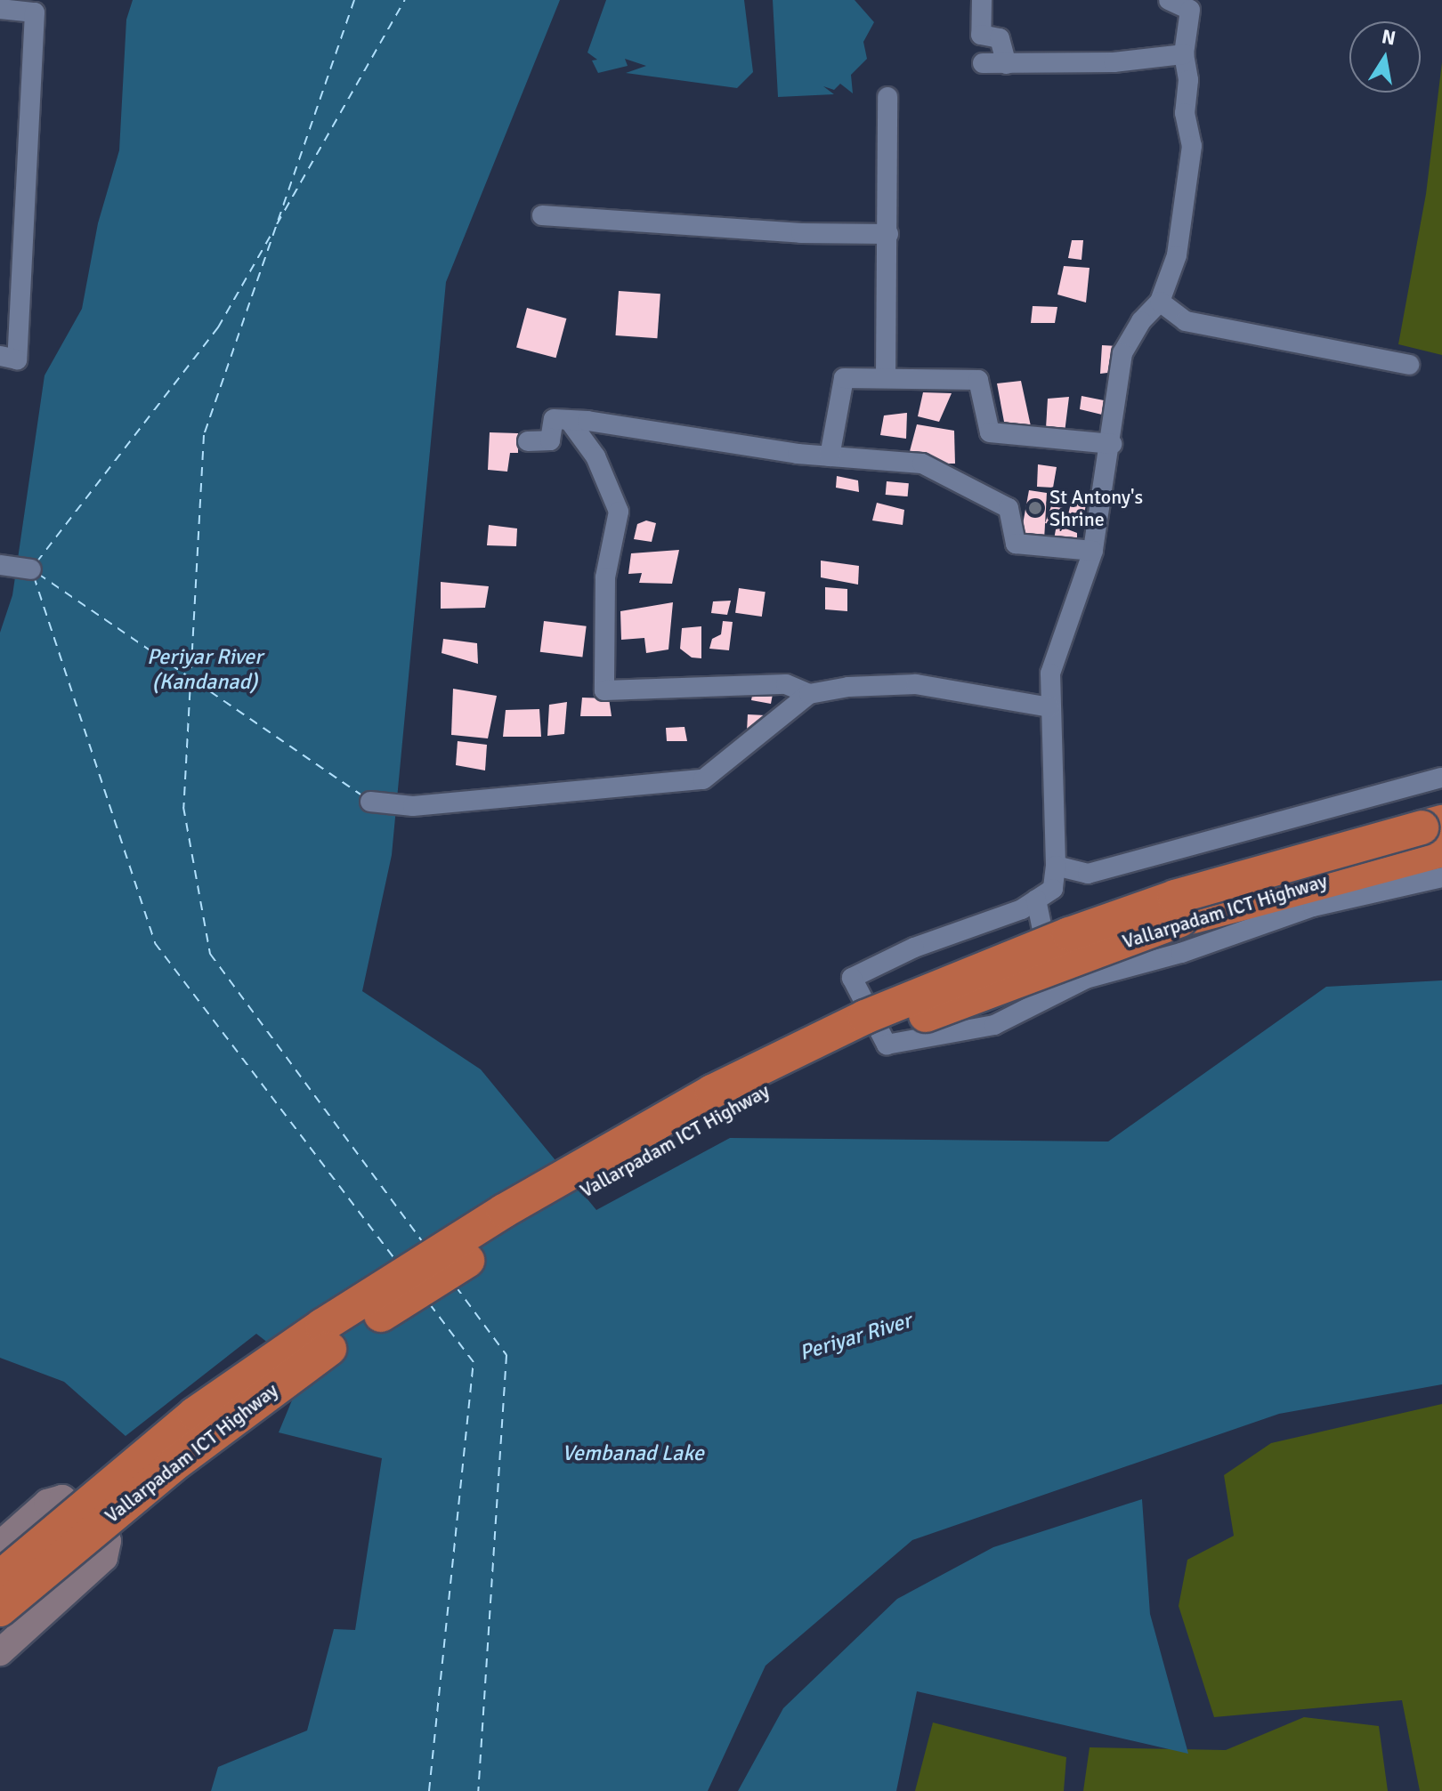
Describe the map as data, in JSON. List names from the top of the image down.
{
  "streets": {
    "highway": ["Vallarpadam ICT Highway"]
  },
  "water": ["Periyar River (Kandanad)", "Periyar River", "Vembanad Lake"],
  "places": ["St Antony's Shrine"],
  "north": "top"
}
